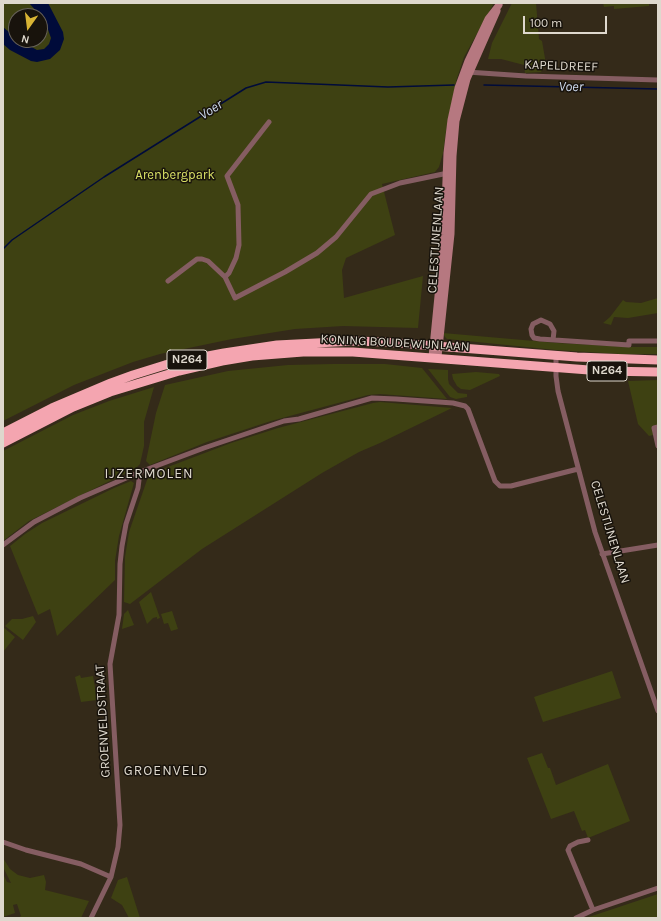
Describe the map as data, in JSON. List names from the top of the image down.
{
  "streets": {
    "highway": ["KONING BOUDEWIJNLAAN", "N264"],
    "street": ["KAPELDREEF", "CELESTIJNENLAAN", "GROENVELDSTRAAT"]
  },
  "crossings": [
    ["KAPELDREEF", "CELESTIJNENLAAN"],
    ["CELESTIJNENLAAN", "KONING BOUDEWIJNLAAN"]
  ],
  "districts": ["IJZERMOLEN", "GROENVELD"],
  "water": ["Voer"],
  "parks": ["Arenbergpark"],
  "scale_bar": "100 m",
  "north": "bottom"
}
